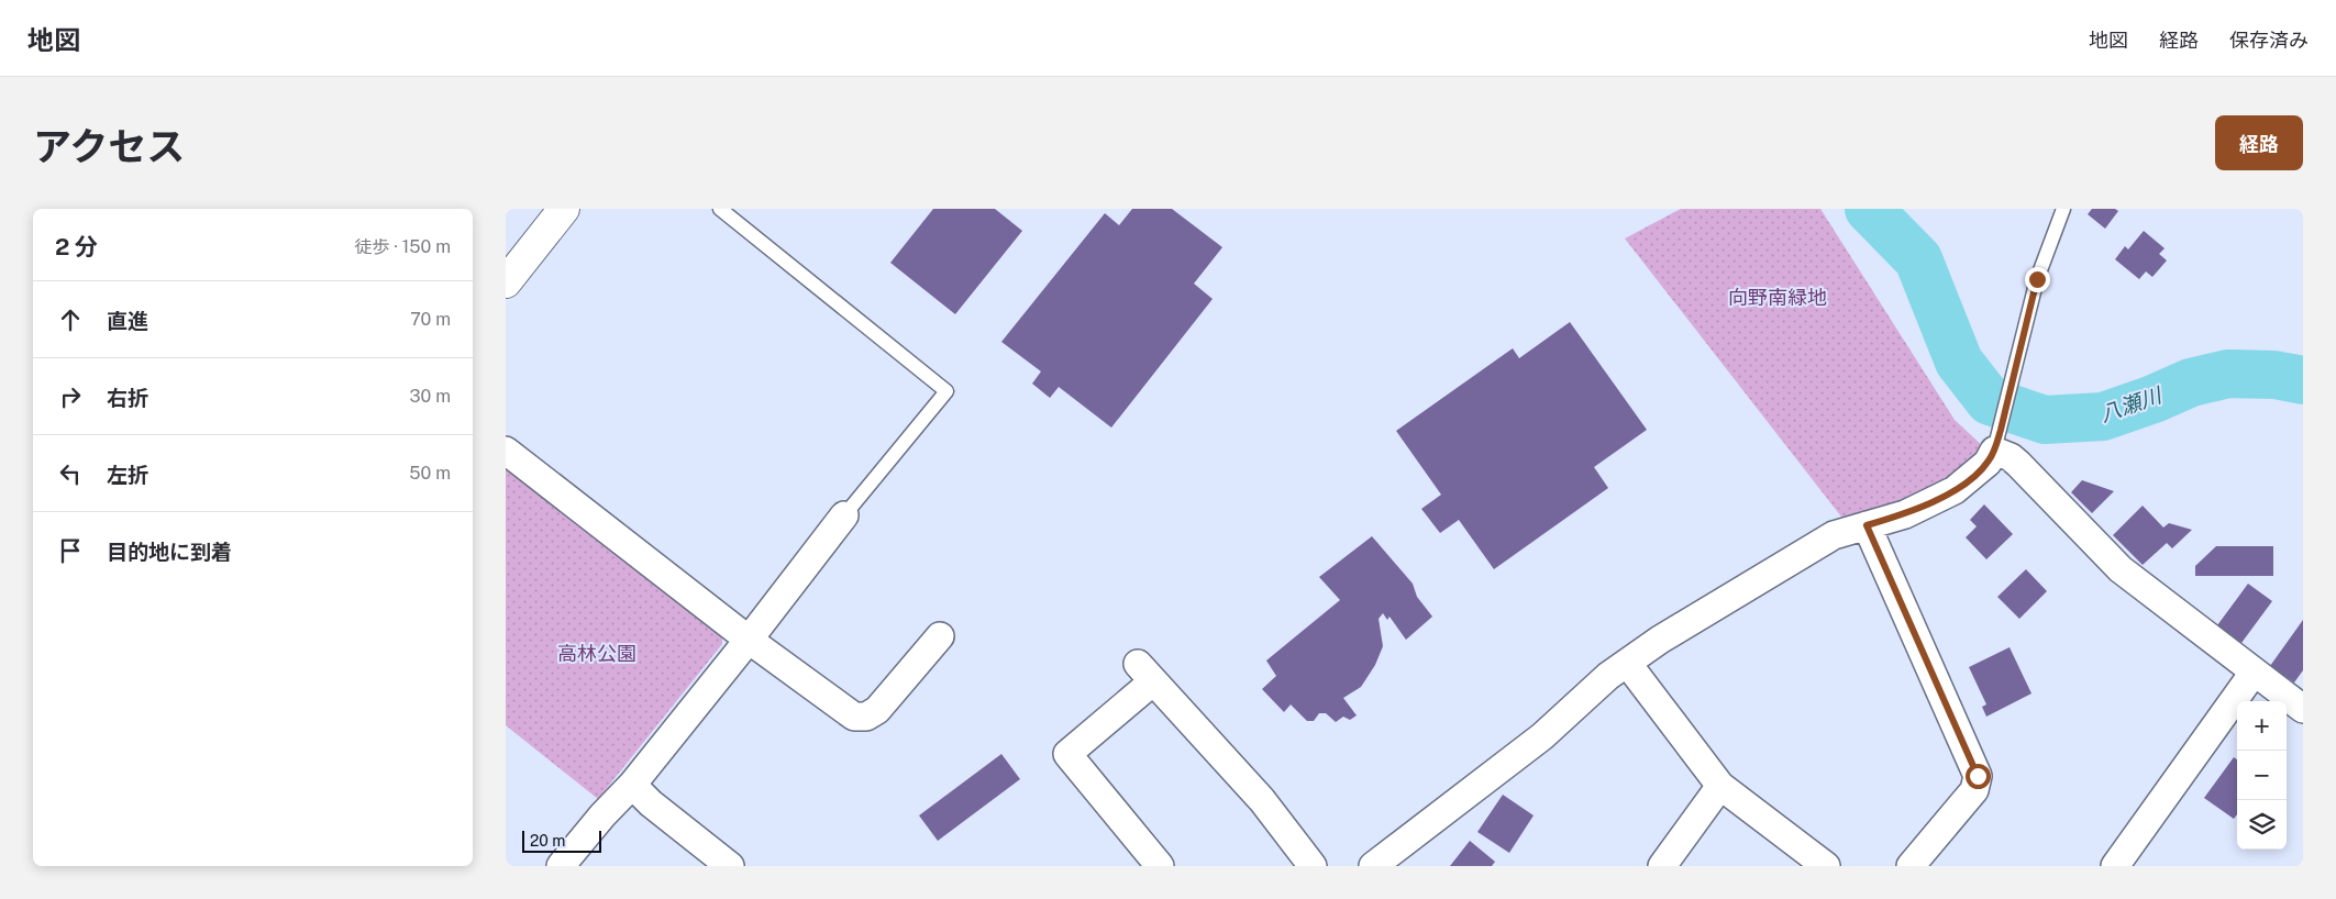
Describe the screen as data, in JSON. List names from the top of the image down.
{
  "water": ["八瀬川"],
  "parks": ["向野南緑地", "高林公園"],
  "scale_bar": "20 m",
  "page": {
    "header": "地図",
    "nav": ["地図", "経路", "保存済み"],
    "title": "アクセス",
    "buttons": "経路",
    "heading": ["2 分", "徒歩 · 150 m"],
    "list": [
      ["直進", "70 m"],
      ["右折", "30 m"],
      ["左折", "50 m"],
      "目的地に到着"
    ],
    "map_buttons": ["+", "−"],
    "scale": "20 m"
  }
}
